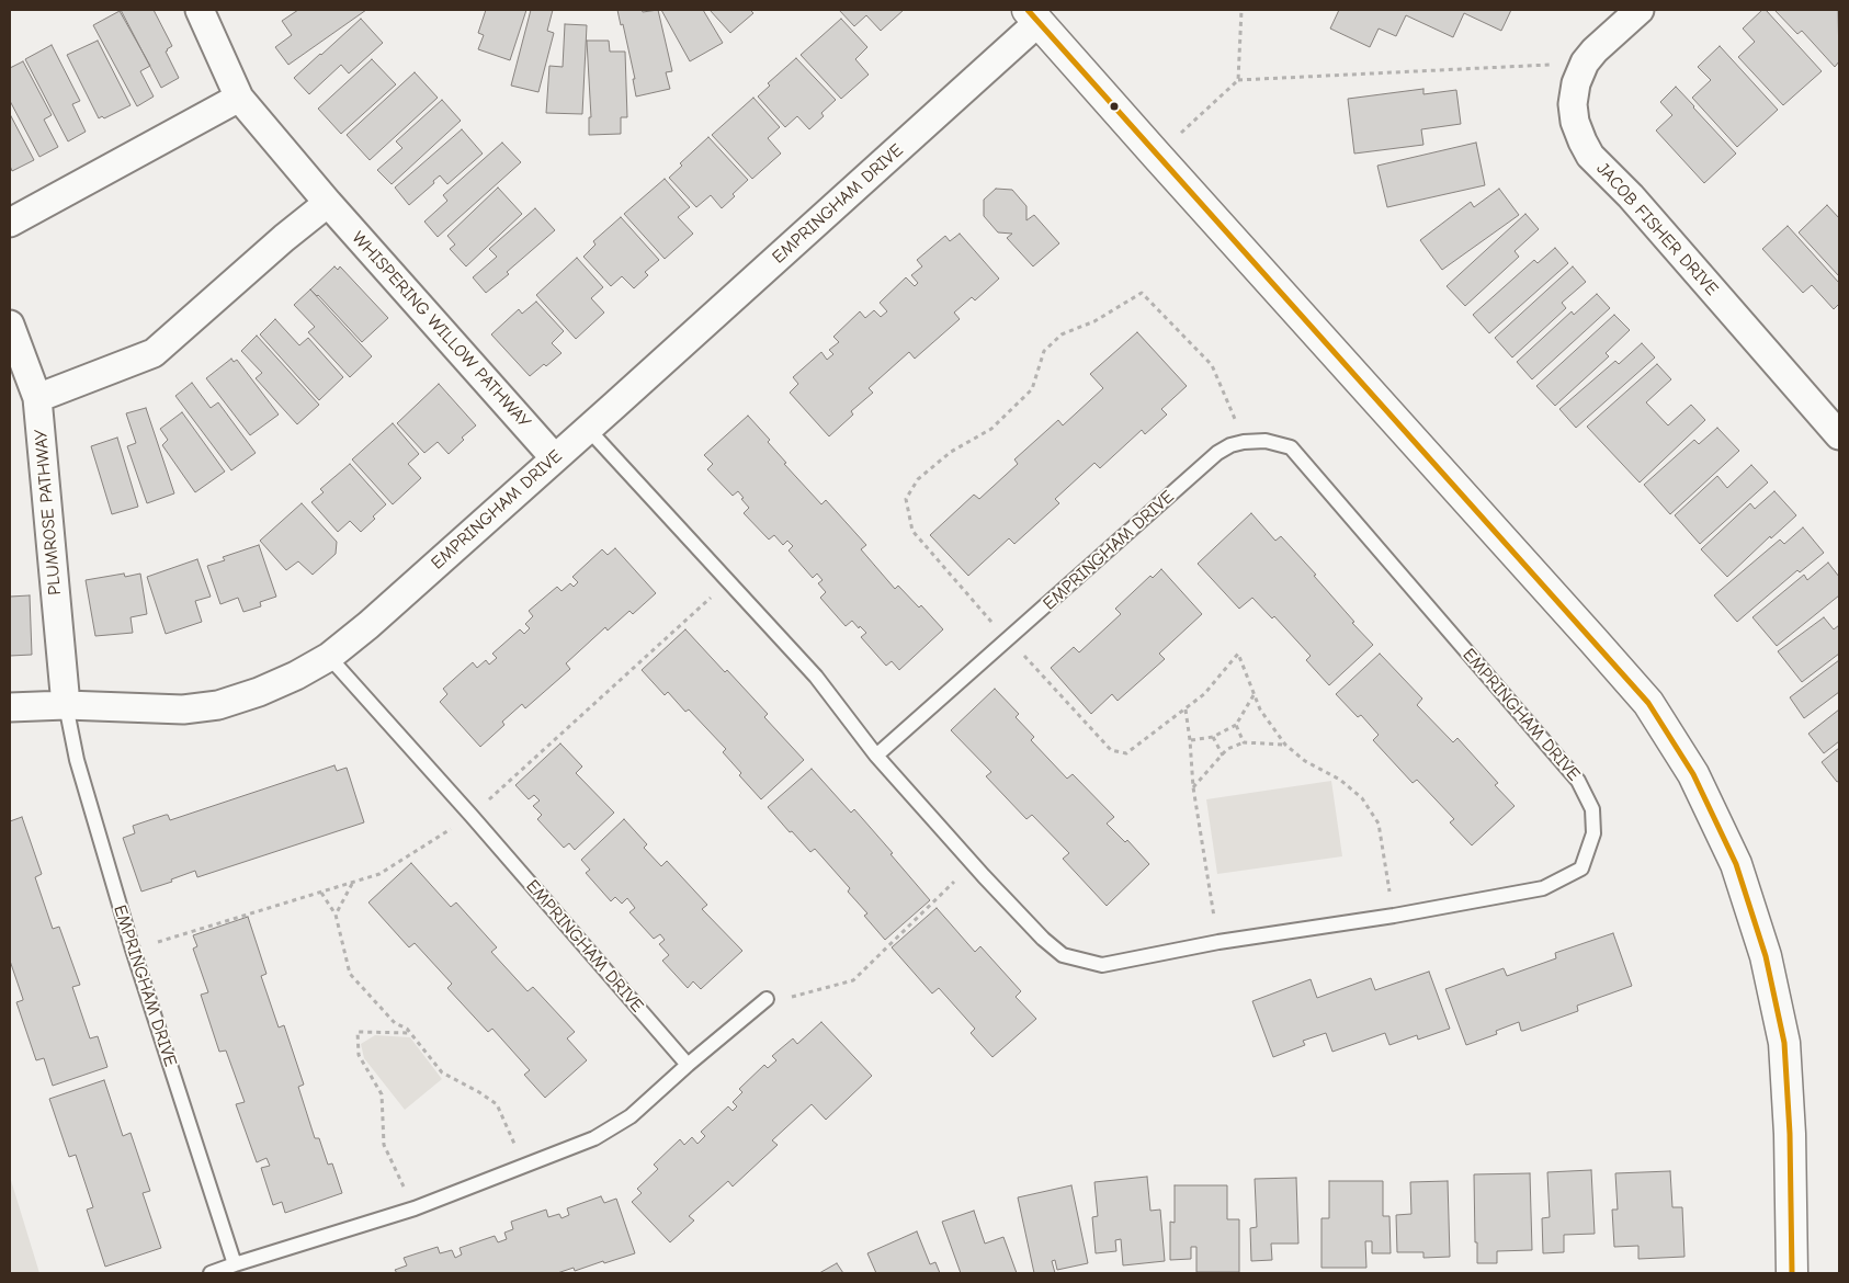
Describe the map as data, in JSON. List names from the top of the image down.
{
  "streets": {
    "street": [
      "EMPRINGHAM DRIVE",
      "JACOB FISHER DRIVE",
      "WHISPERING WILLOW PATHWAY",
      "PLUMROSE PATHWAY"
    ]
  },
  "crossings": [
    ["EMPRINGHAM DRIVE", "WHISPERING WILLOW PATHWAY"],
    ["EMPRINGHAM DRIVE", "PLUMROSE PATHWAY"]
  ]
}
